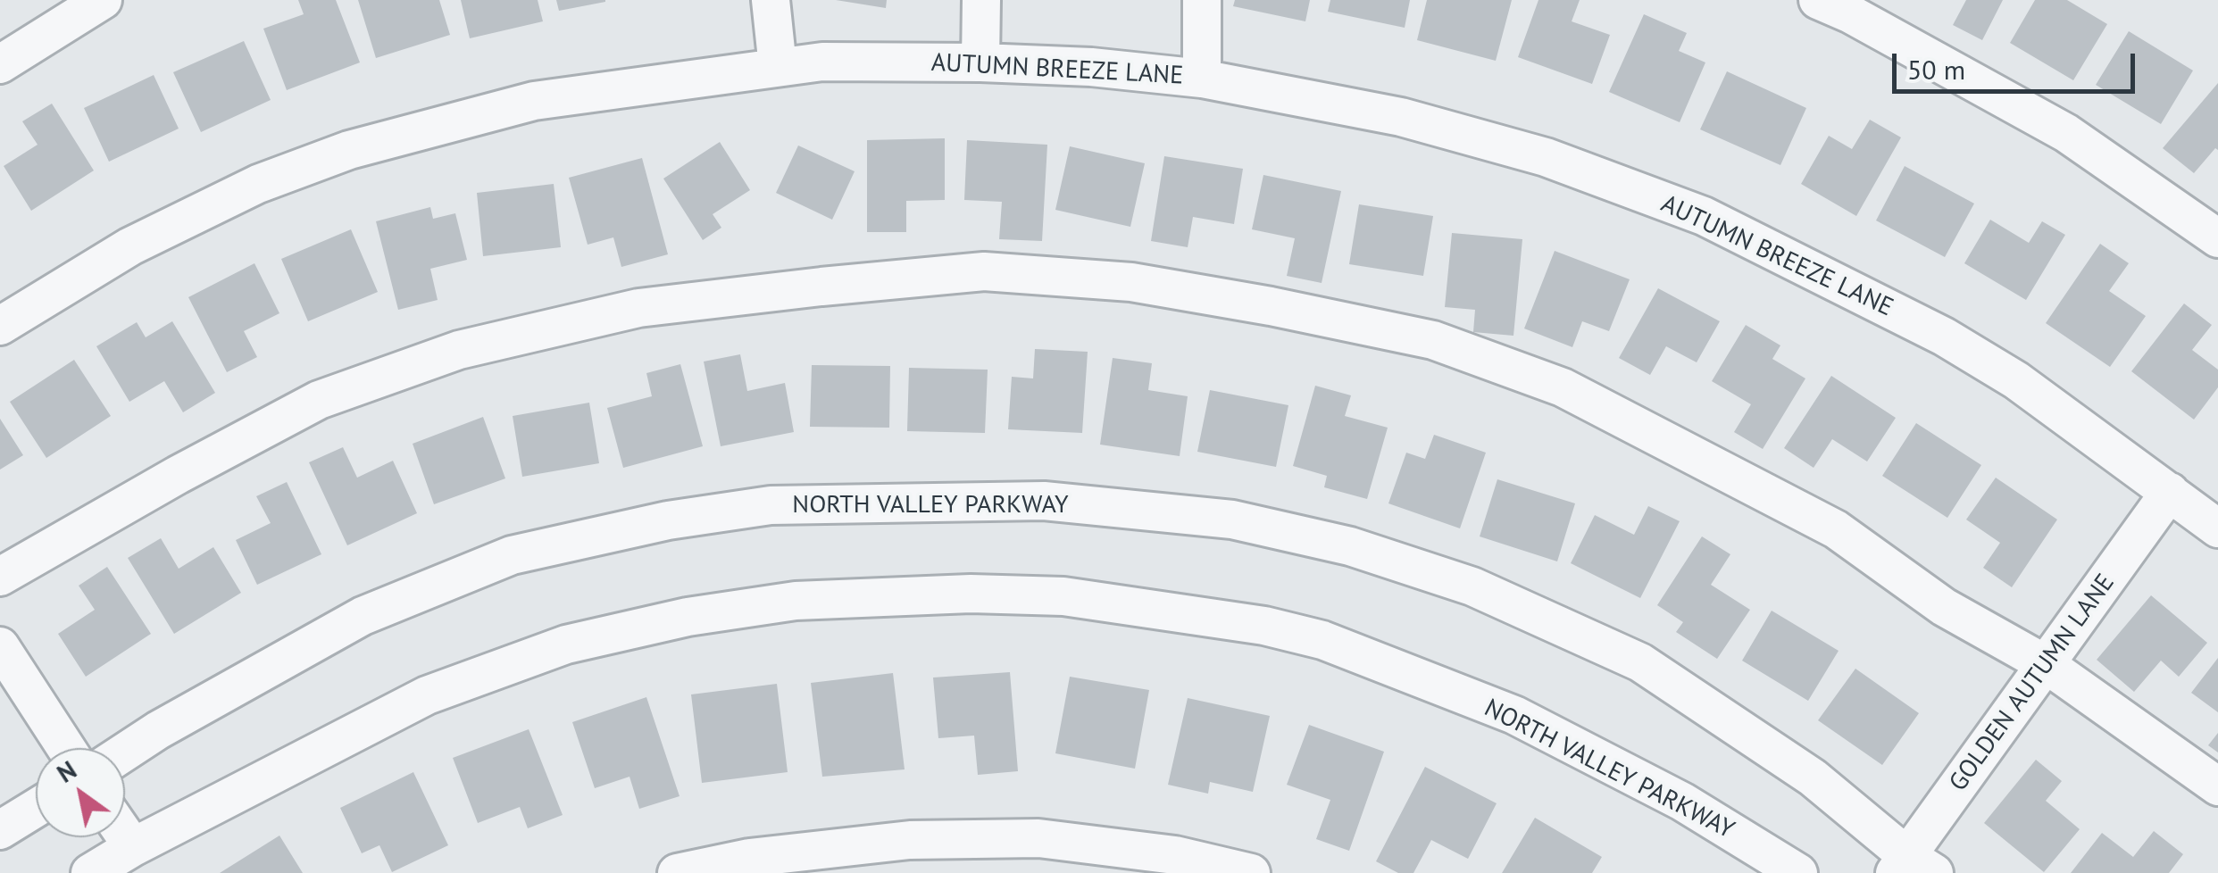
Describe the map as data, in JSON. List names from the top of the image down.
{
  "streets": {
    "street": ["AUTUMN BREEZE LANE", "NORTH VALLEY PARKWAY", "GOLDEN AUTUMN LANE"]
  },
  "crossings": [
    ["AUTUMN BREEZE LANE", "GOLDEN AUTUMN LANE"],
    ["NORTH VALLEY PARKWAY", "GOLDEN AUTUMN LANE"]
  ],
  "scale_bar": "50 m",
  "north": "top left"
}
